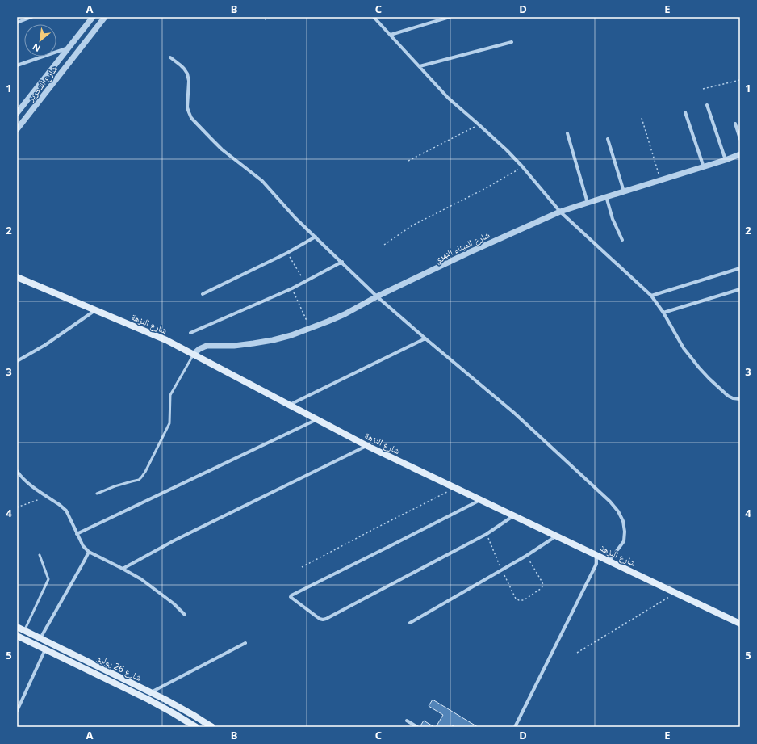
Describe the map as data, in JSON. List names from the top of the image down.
{
  "streets": {
    "main road": ["شارع النزهة", "شارع 26 يوليو"],
    "street": ["شارع التحرير", "شارع الميناء النهري"]
  },
  "crossings": [
    ["شارع الميناء النهري", "شارع النزهة"]
  ],
  "north": "bottom left",
  "grid": {
    "columns": [
      "A",
      "B",
      "C",
      "D",
      "E"
    ],
    "rows": [
      "1",
      "2",
      "3",
      "4",
      "5"
    ]
  }
}
